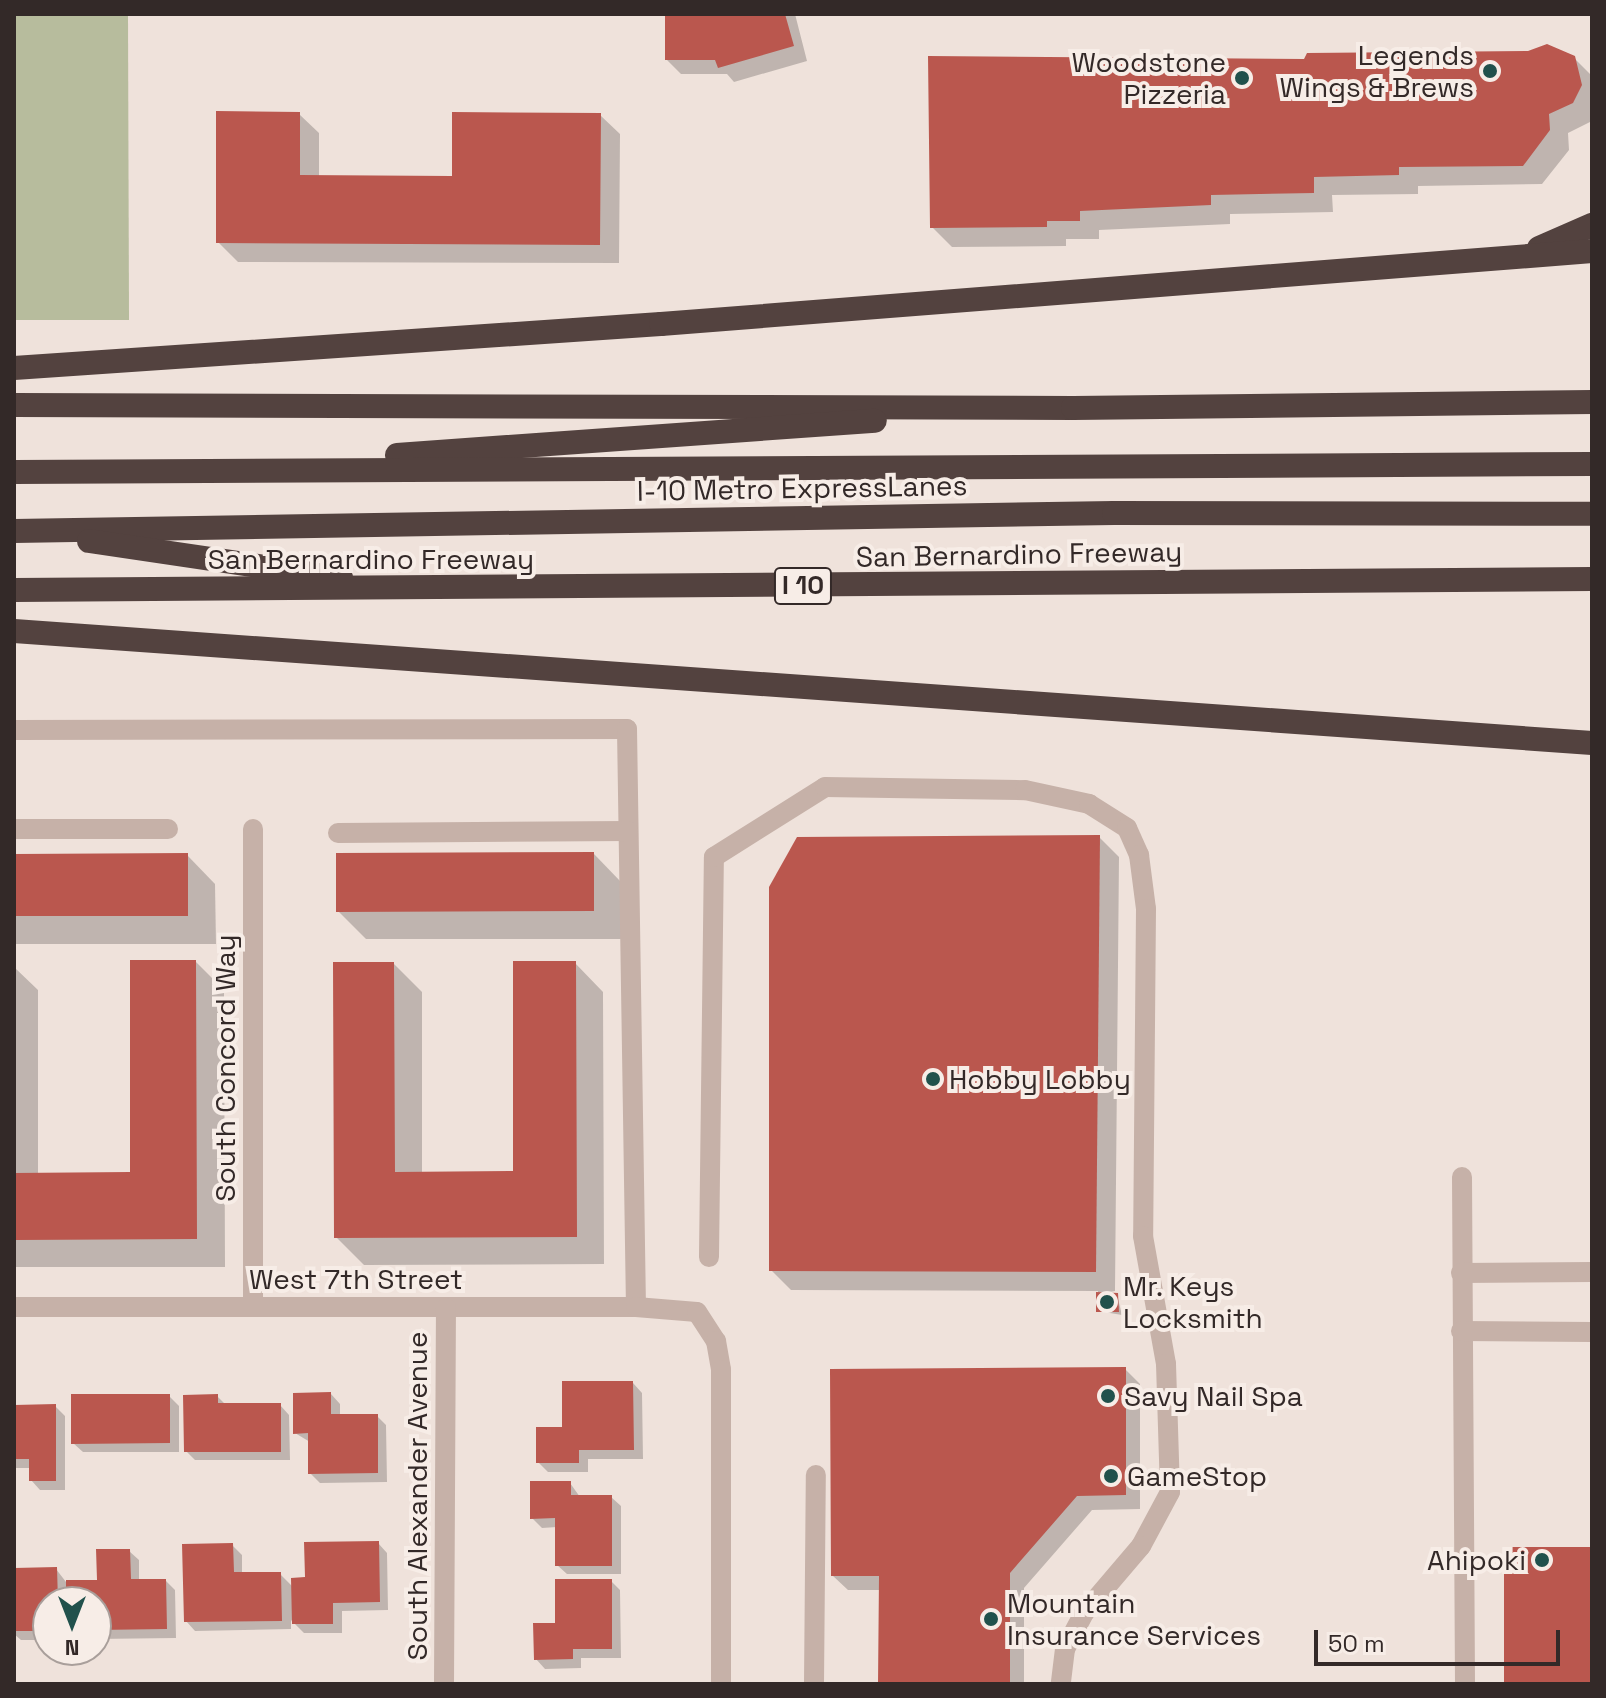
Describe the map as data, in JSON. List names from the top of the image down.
{
  "streets": {
    "highway": ["I-10 Metro ExpressLanes", "San Bernardino Freeway", "I 10"],
    "street": ["South Concord Way", "West 7th Street", "South Alexander Avenue"]
  },
  "crossings": [
    ["South Concord Way", "West 7th Street"],
    ["West 7th Street", "South Alexander Avenue"]
  ],
  "places": [
    "Legends Wings & Brews",
    "Woodstone Pizzeria",
    "Hobby Lobby",
    "Mr. Keys Locksmith",
    "Savy Nail Spa",
    "GameStop",
    "Ahipoki",
    "Mountain Insurance Services"
  ],
  "scale_bar": "50 m",
  "north": "bottom"
}
